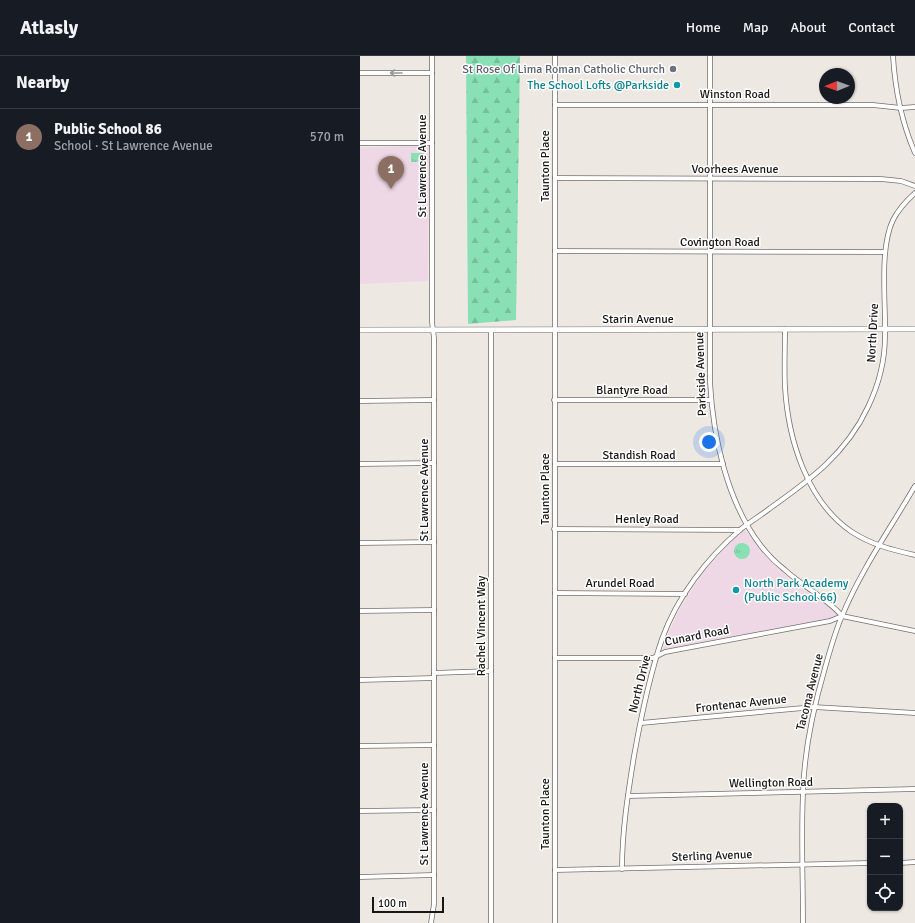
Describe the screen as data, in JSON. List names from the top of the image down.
{
  "streets": {
    "street": [
      "Winston Road",
      "St Lawrence Avenue",
      "Taunton Place",
      "Voorhees Avenue",
      "Covington Road",
      "Starin Avenue",
      "North Drive",
      "Parkside Avenue",
      "Blantyre Road",
      "Standish Road",
      "Henley Road",
      "Arundel Road",
      "Rachel Vincent Way",
      "Cunard Road",
      "Tacoma Avenue",
      "Frontenac Avenue",
      "Wellington Road",
      "Sterling Avenue"
    ]
  },
  "crossings": [
    ["Winston Road", "Taunton Place"],
    ["Winston Road", "Parkside Avenue"],
    ["St Lawrence Avenue", "Starin Avenue"],
    ["Taunton Place", "Voorhees Avenue"],
    ["Taunton Place", "Covington Road"],
    ["Taunton Place", "Starin Avenue"],
    ["Taunton Place", "Blantyre Road"],
    ["Taunton Place", "Standish Road"],
    ["Taunton Place", "Henley Road"],
    ["Taunton Place", "Arundel Road"],
    ["Taunton Place", "Cunard Road"],
    ["Taunton Place", "Sterling Avenue"],
    ["Voorhees Avenue", "Parkside Avenue"],
    ["Covington Road", "North Drive"],
    ["Covington Road", "Parkside Avenue"],
    ["Starin Avenue", "North Drive"],
    ["Starin Avenue", "Parkside Avenue"],
    ["Starin Avenue", "Rachel Vincent Way"],
    ["North Drive", "Parkside Avenue"],
    ["North Drive", "Henley Road"],
    ["North Drive", "Arundel Road"],
    ["North Drive", "Cunard Road"],
    ["North Drive", "Frontenac Avenue"],
    ["North Drive", "Wellington Road"],
    ["North Drive", "Sterling Avenue"],
    ["Parkside Avenue", "Blantyre Road"],
    ["Parkside Avenue", "Standish Road"],
    ["Parkside Avenue", "Cunard Road"],
    ["Parkside Avenue", "Tacoma Avenue"],
    ["Cunard Road", "Tacoma Avenue"],
    ["Tacoma Avenue", "Frontenac Avenue"],
    ["Tacoma Avenue", "Wellington Road"],
    ["Tacoma Avenue", "Sterling Avenue"]
  ],
  "places": ["St Rose Of Lima Roman Catholic Church", "The School Lofts @Parkside", "North Park Academy (Public School 66)"],
  "scale_bar": "100 m",
  "north": "left",
  "page": {
    "header": "Atlasly",
    "nav": [
      "Home",
      "Map",
      "About",
      "Contact"
    ],
    "heading": "Nearby",
    "list": [
      {
        "mark": "1",
        "name": "Public School 86",
        "note": "School · St Lawrence Avenue",
        "value": "570 m"
      }
    ],
    "pins": "1",
    "map_buttons": ["+", "−"],
    "scale": "100 m"
  }
}
